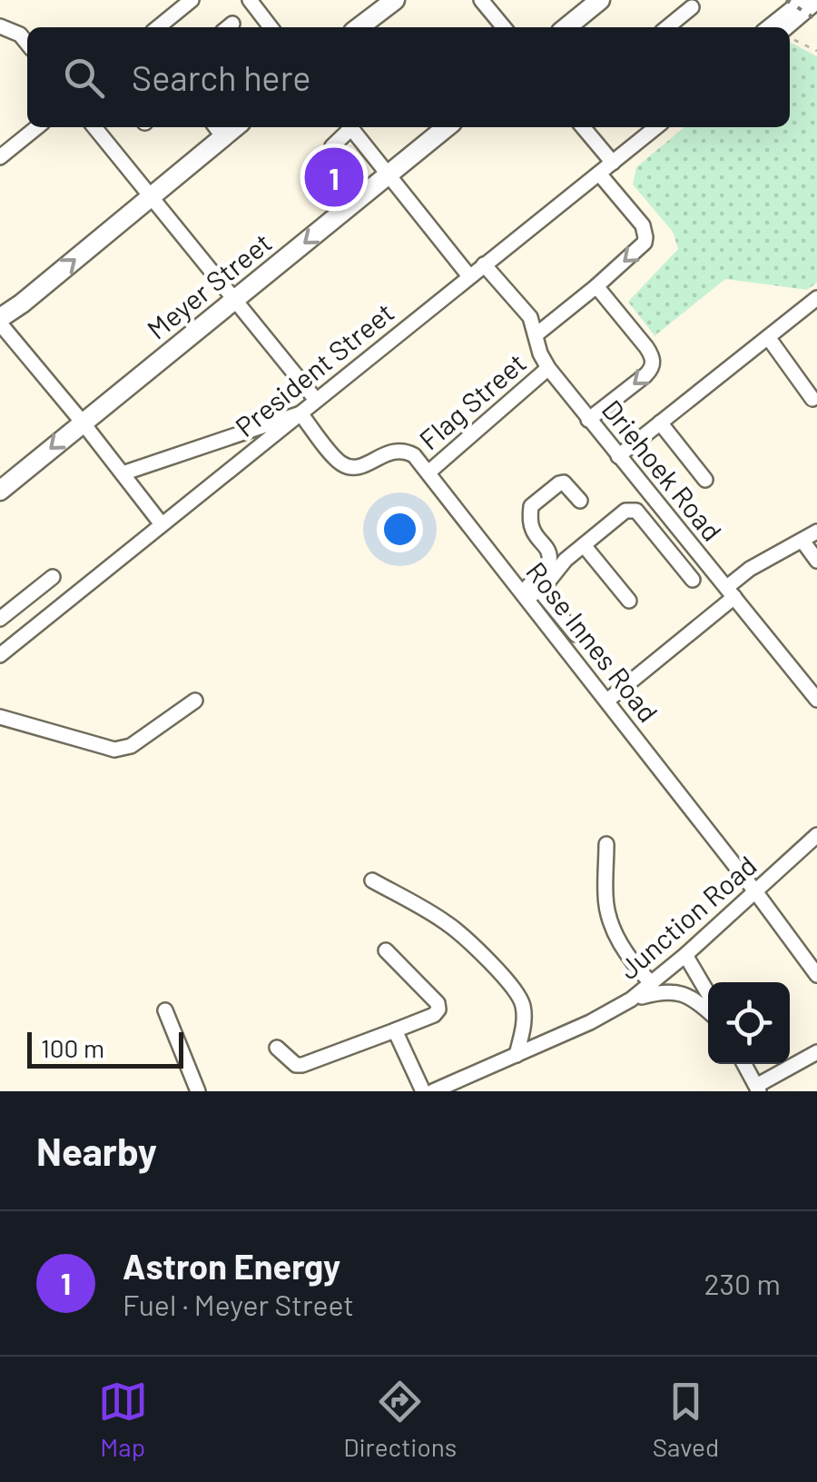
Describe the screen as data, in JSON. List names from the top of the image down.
{
  "streets": {
    "main road": ["Meyer Street"],
    "street": [
      "President Street",
      "Flag Street",
      "Driehoek Road",
      "Rose Innes Road",
      "Junction Road"
    ]
  },
  "crossings": [
    ["President Street", "Driehoek Road"],
    ["President Street", "Rose Innes Road"],
    ["Flag Street", "Driehoek Road"],
    ["Flag Street", "Rose Innes Road"],
    ["Rose Innes Road", "Junction Road"]
  ],
  "scale_bar": "100 m",
  "page": {
    "search": "Search here",
    "pins": "1",
    "scale": "100 m",
    "heading": "Nearby",
    "list": [
      {
        "mark": "1",
        "name": "Astron Energy",
        "note": "Fuel · Meyer Street",
        "value": "230 m"
      }
    ],
    "nav": ["Map", "Directions", "Saved"]
  }
}
